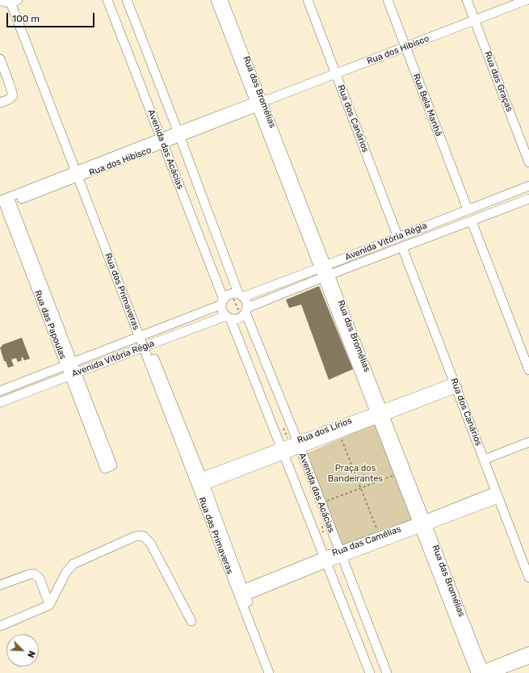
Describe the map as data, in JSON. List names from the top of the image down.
{
  "streets": {
    "street": [
      "Rua dos Hibisco",
      "Rua das Graças",
      "Rua das Bromélias",
      "Rua Bela Manhã",
      "Rua dos Canários",
      "Avenida das Acácias",
      "Avenida Vitória Régia",
      "Rua das Primaveras",
      "Rua das Papoulas",
      "Rua dos Lírios",
      "Rua das Camélias"
    ]
  },
  "crossings": [
    ["Rua dos Hibisco", "Rua das Graças"],
    ["Rua dos Hibisco", "Rua das Bromélias"],
    ["Rua dos Hibisco", "Rua Bela Manhã"],
    ["Rua dos Hibisco", "Rua dos Canários"],
    ["Rua dos Hibisco", "Avenida das Acácias"],
    ["Rua dos Hibisco", "Rua das Primaveras"],
    ["Rua dos Hibisco", "Rua das Papoulas"],
    ["Rua das Bromélias", "Avenida Vitória Régia"],
    ["Rua das Bromélias", "Rua dos Lírios"],
    ["Rua das Bromélias", "Rua das Camélias"],
    ["Rua Bela Manhã", "Avenida Vitória Régia"],
    ["Rua dos Canários", "Avenida Vitória Régia"],
    ["Rua dos Canários", "Rua dos Lírios"],
    ["Rua dos Canários", "Rua das Camélias"],
    ["Avenida das Acácias", "Avenida Vitória Régia"],
    ["Avenida das Acácias", "Rua dos Lírios"],
    ["Avenida das Acácias", "Rua das Camélias"],
    ["Avenida Vitória Régia", "Rua das Primaveras"],
    ["Avenida Vitória Régia", "Rua das Papoulas"],
    ["Rua das Primaveras", "Rua dos Lírios"],
    ["Rua das Primaveras", "Rua das Camélias"]
  ],
  "parks": ["Praça dos Bandeirantes"],
  "scale_bar": "100 m",
  "north": "bottom right"
}
